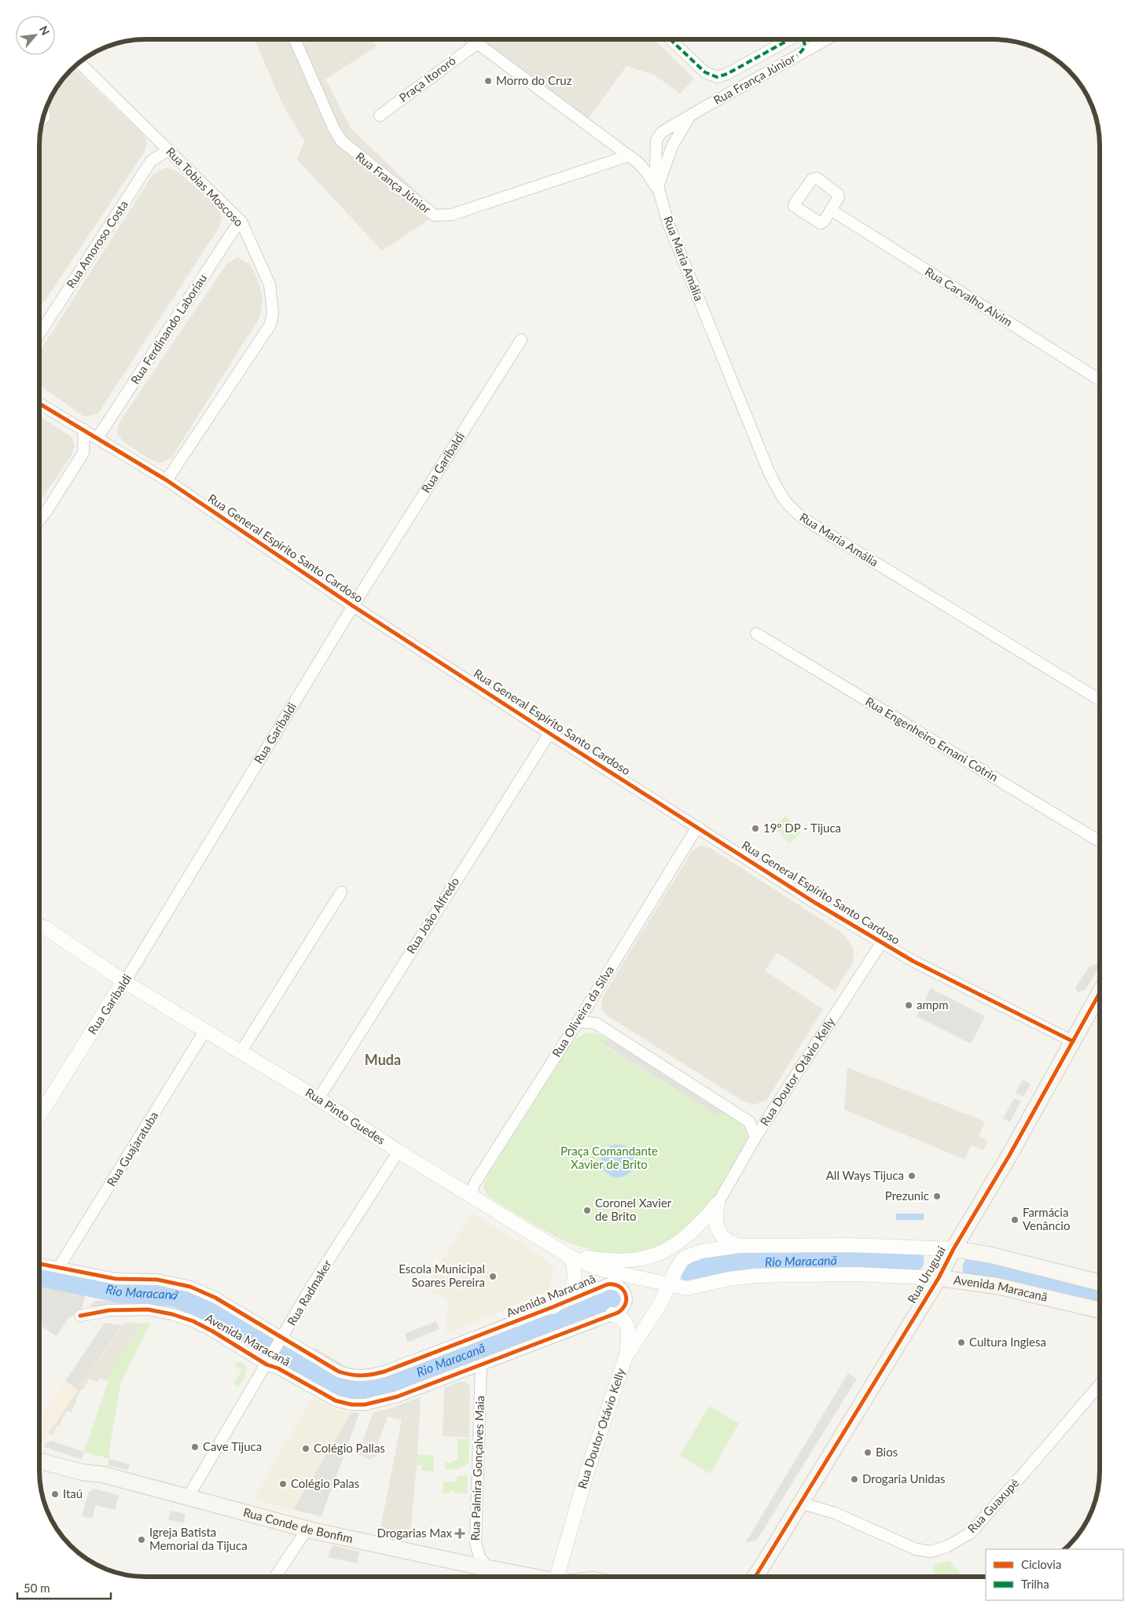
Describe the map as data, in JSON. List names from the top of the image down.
{
  "streets": {
    "main road": ["Rua Uruguai", "Avenida Maracanã", "Rua Conde de Bonfim"],
    "street": [
      "Praça Itororó",
      "Rua França Júnior",
      "Rua Tobias Moscoso",
      "Rua Amoroso Costa",
      "Rua Maria Amália",
      "Rua Carvalho Alvim",
      "Rua Ferdinando Laboriau",
      "Rua Garibaldi",
      "Rua General Espírito Santo Cardoso",
      "Rua Engenheiro Ernani Cotrin",
      "Rua João Alfredo",
      "Rua Oliveira da Silva",
      "Rua Doutor Otávio Kelly",
      "Rua Pinto Guedes",
      "Rua Guajaratuba",
      "Rua Radmaker",
      "Rua Palmira Gonçalves Maia",
      "Rua Guaxupé"
    ]
  },
  "crossings": [
    ["Rua França Júnior", "Rua Maria Amália"],
    ["Rua Tobias Moscoso", "Rua Amoroso Costa"],
    ["Rua Tobias Moscoso", "Rua Ferdinando Laboriau"],
    ["Rua Tobias Moscoso", "Rua General Espírito Santo Cardoso"],
    ["Rua Ferdinando Laboriau", "Rua General Espírito Santo Cardoso"],
    ["Rua Garibaldi", "Rua General Espírito Santo Cardoso"],
    ["Rua Garibaldi", "Rua Pinto Guedes"],
    ["Rua General Espírito Santo Cardoso", "Rua João Alfredo"],
    ["Rua General Espírito Santo Cardoso", "Rua Oliveira da Silva"],
    ["Rua General Espírito Santo Cardoso", "Rua Doutor Otávio Kelly"],
    ["Rua General Espírito Santo Cardoso", "Rua Uruguai"],
    ["Rua João Alfredo", "Rua Pinto Guedes"],
    ["Rua Oliveira da Silva", "Rua Pinto Guedes"],
    ["Rua Doutor Otávio Kelly", "Rua Pinto Guedes"],
    ["Rua Doutor Otávio Kelly", "Avenida Maracanã"],
    ["Rua Pinto Guedes", "Rua Guajaratuba"],
    ["Rua Pinto Guedes", "Avenida Maracanã"],
    ["Rua Pinto Guedes", "Rua Radmaker"],
    ["Rua Guajaratuba", "Avenida Maracanã"],
    ["Rua Uruguai", "Avenida Maracanã"],
    ["Rua Uruguai", "Rua Guaxupé"],
    ["Avenida Maracanã", "Rua Radmaker"],
    ["Avenida Maracanã", "Rua Palmira Gonçalves Maia"],
    ["Rua Radmaker", "Rua Conde de Bonfim"],
    ["Rua Palmira Gonçalves Maia", "Rua Conde de Bonfim"]
  ],
  "districts": ["Muda"],
  "water": ["Rio Maracanã"],
  "parks": ["Praça Comandante Xavier de Brito"],
  "places": {
    "other": [
      "Morro do Cruz",
      "19º DP - Tijuca",
      "ampm",
      "All Ways Tijuca",
      "Prezunic",
      "Coronel Xavier de Brito",
      "Farmácia Venâncio",
      "Escola Municipal Soares Pereira",
      "Cultura Inglesa",
      "Cave Tijuca",
      "Colégio Pallas",
      "Bios",
      "Drogaria Unidas",
      "Colégio Palas",
      "Itaú",
      "Igreja Batista Memorial da Tijuca"
    ],
    "health": ["Drogarias Max"]
  },
  "legend": ["Ciclovia", "Trilha"],
  "scale_bar": "50 m",
  "north": "top right"
}
